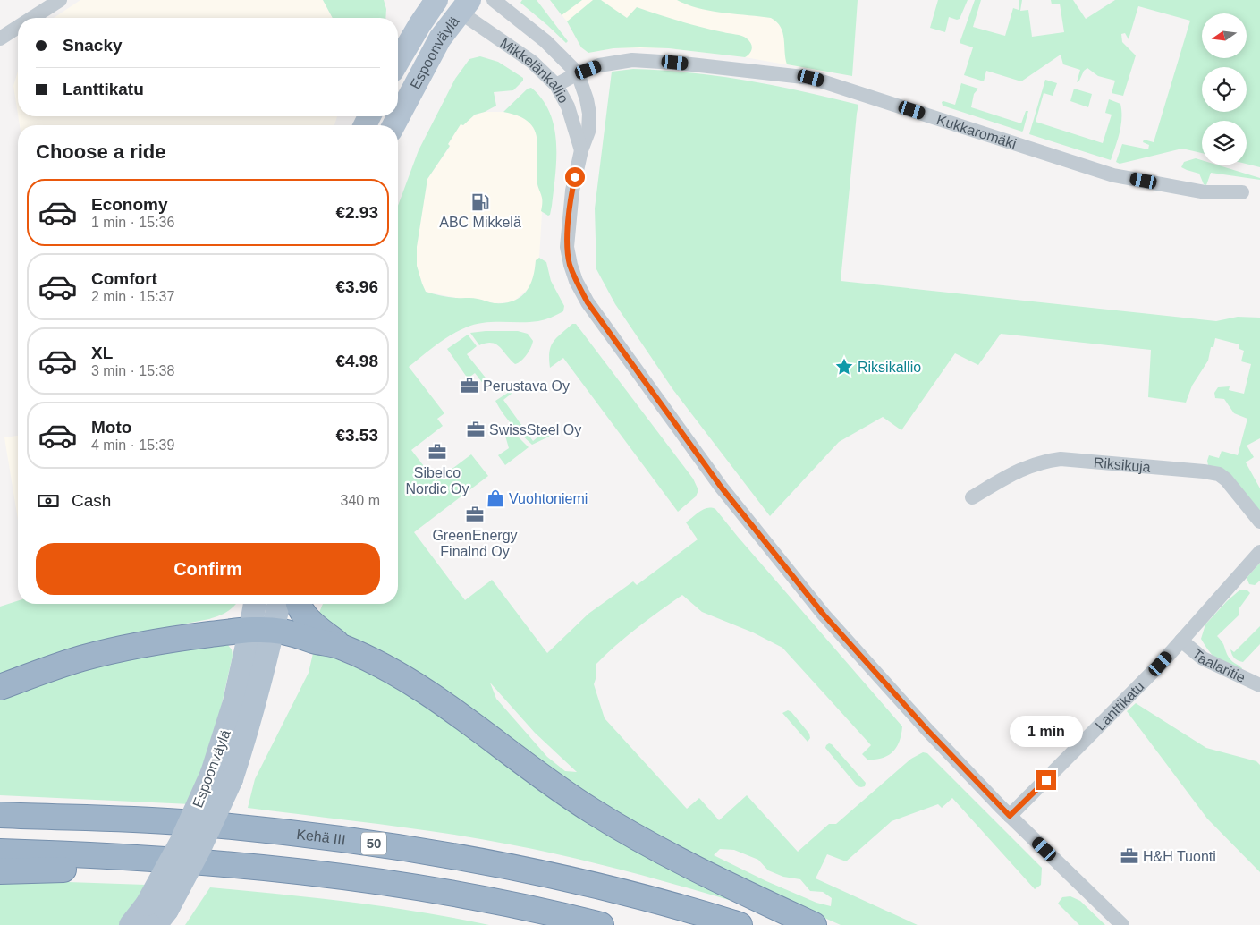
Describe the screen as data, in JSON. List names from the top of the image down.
{
  "streets": {
    "highway": ["Kehä III", "50"],
    "main road": ["Espoonväylä"],
    "street": [
      "Mikkelänkallio",
      "Kukkaromäki",
      "Riksikuja",
      "Taalaritie",
      "Lanttikatu"
    ]
  },
  "crossings": [
    ["Espoonväylä", "Mikkelänkallio"],
    ["Mikkelänkallio", "Kukkaromäki"],
    ["Mikkelänkallio", "Lanttikatu"],
    ["Taalaritie", "Lanttikatu"]
  ],
  "places": {
    "fuel station": ["ABC Mikkelä"],
    "place": ["Riksikallio"],
    "office": [
      "Perustava Oy",
      "SwissSteel Oy",
      "Sibelco Nordic Oy",
      "GreenEnergy Finalnd Oy",
      "H&H Tuonti"
    ],
    "shop": ["Vuohtoniemi"]
  },
  "north": "left",
  "page": {
    "banner": ["Snacky", "Lanttikatu"],
    "heading": "Choose a ride",
    "list": [
      {
        "name": "Economy",
        "note": "1 min · 15:36",
        "value": "€2.93"
      },
      {
        "name": "Comfort",
        "note": "2 min · 15:37",
        "value": "€3.96"
      },
      {
        "name": "XL",
        "note": "3 min · 15:38",
        "value": "€4.98"
      },
      {
        "name": "Moto",
        "note": "4 min · 15:39",
        "value": "€3.53"
      }
    ],
    "pay": ["Cash", "340 m"],
    "buttons": "Confirm",
    "bubble": "1 min"
  }
}
